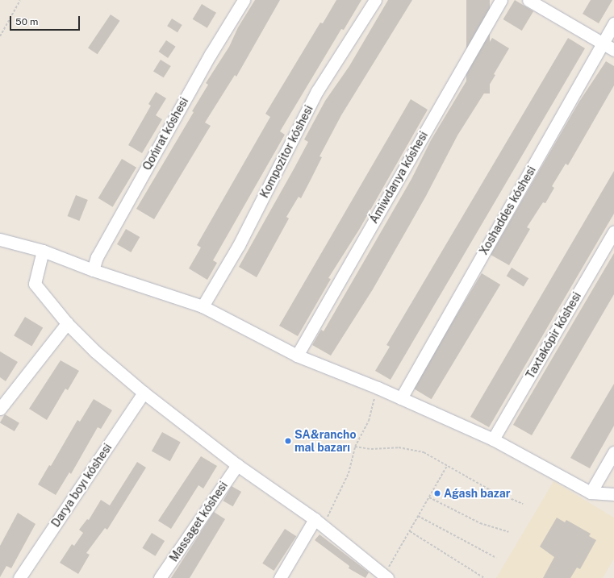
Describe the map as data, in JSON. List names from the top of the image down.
{
  "streets": {
    "street": [
      "Qońırat kóshesi",
      "Kompozitor kóshesi",
      "Ámiwdarıya kóshesi",
      "Xoshaddes kóshesi",
      "Taxtakópir kóshesi",
      "Darya boyı kóshesi",
      "Massaget kóshesi"
    ]
  },
  "places": ["SA&rancho mal bazarı", "Aǵash bazar"],
  "scale_bar": "50 m"
}
